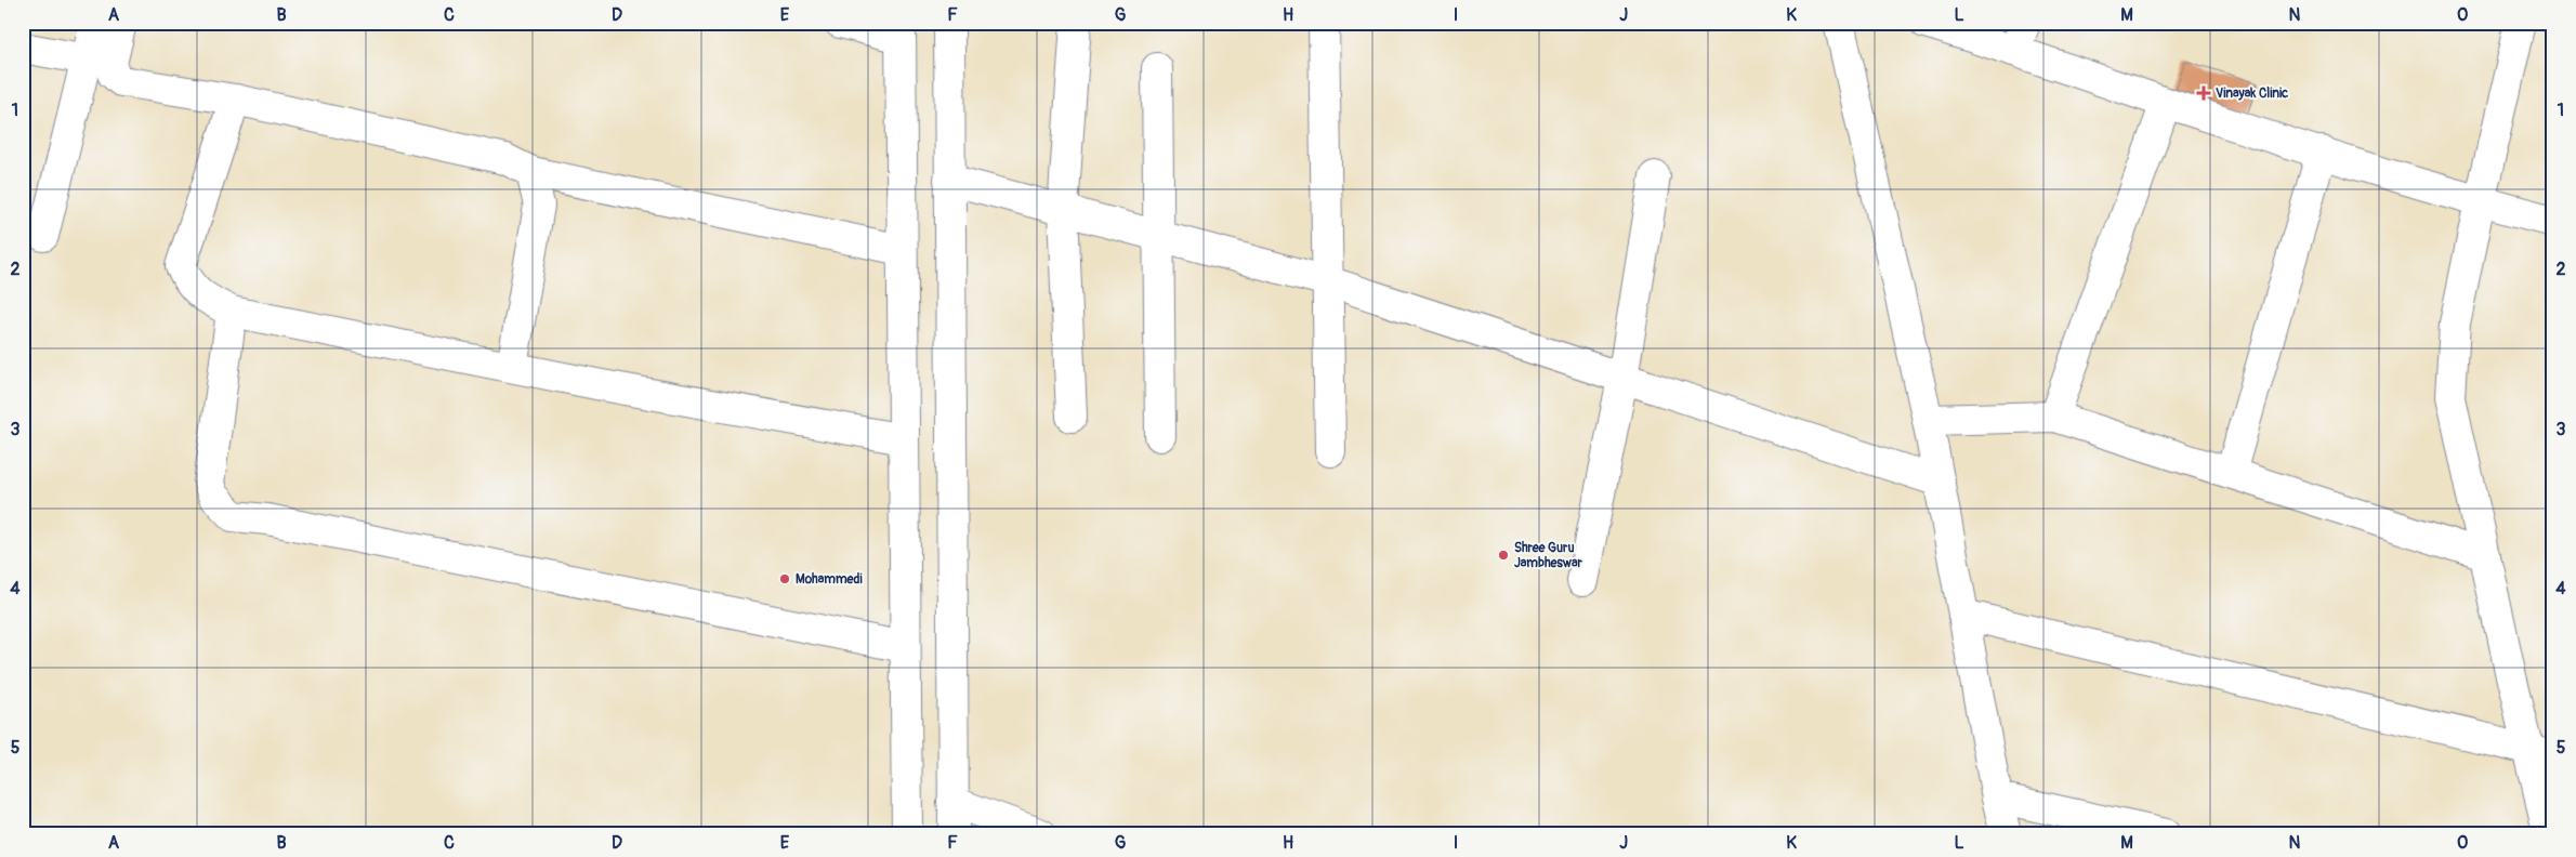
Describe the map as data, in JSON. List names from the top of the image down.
{
  "places": {
    "health": ["Vinayak Clinic"],
    "other": ["Shree Guru Jambheswar", "Mohammedi"]
  },
  "grid": {
    "columns": [
      "A",
      "B",
      "C",
      "D",
      "E",
      "F",
      "G",
      "H",
      "I",
      "J",
      "K",
      "L",
      "M",
      "N",
      "O"
    ],
    "rows": [
      "1",
      "2",
      "3",
      "4",
      "5"
    ]
  }
}
